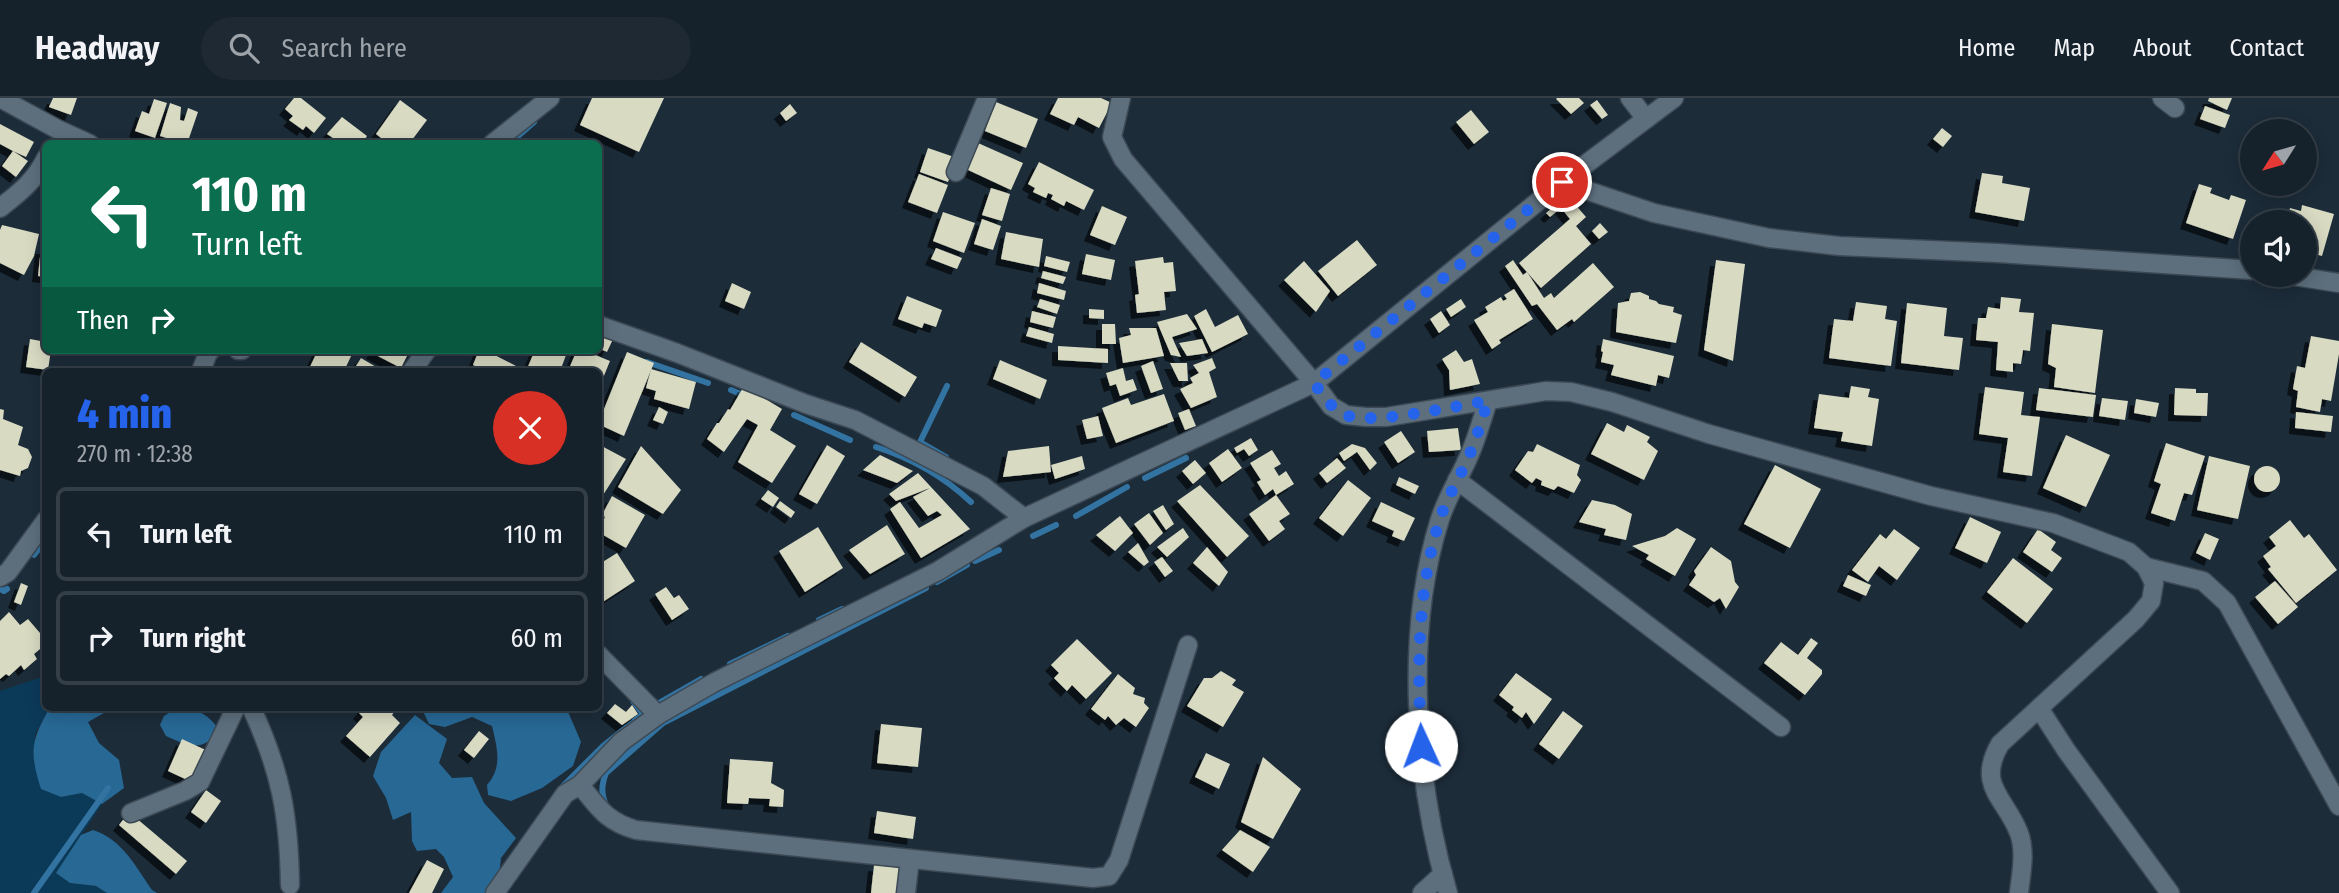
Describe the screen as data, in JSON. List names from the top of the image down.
{
  "north": "bottom left",
  "page": {
    "header": "Headway",
    "search": "Search here",
    "nav": [
      "Home",
      "Map",
      "About",
      "Contact"
    ],
    "turn": ["110 m", "Turn left"],
    "then": "Then",
    "heading": ["4 min", "270 m · 12:38"],
    "list": [
      {
        "name": "Turn left",
        "value": "110 m"
      },
      {
        "name": "Turn right",
        "value": "60 m"
      }
    ]
  }
}
